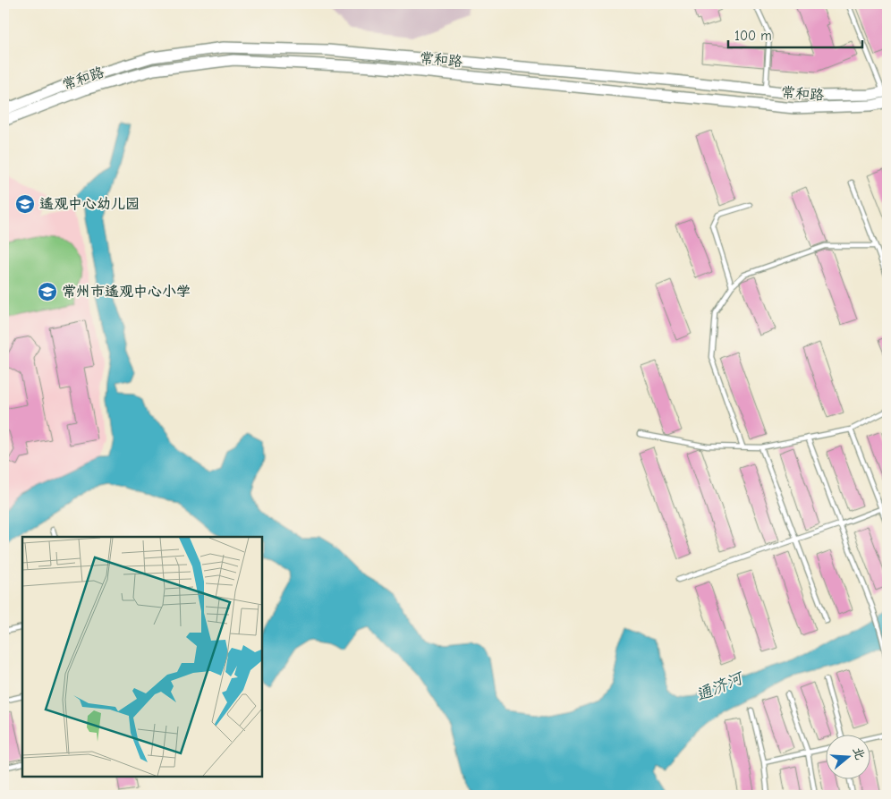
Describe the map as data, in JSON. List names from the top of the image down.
{
  "streets": {
    "street": ["常和路"]
  },
  "water": ["通济河"],
  "places": {
    "school or university": ["遥观中心幼儿园", "常州市遥观中心小学"]
  },
  "scale_bar": "100 m",
  "north": "right"
}
